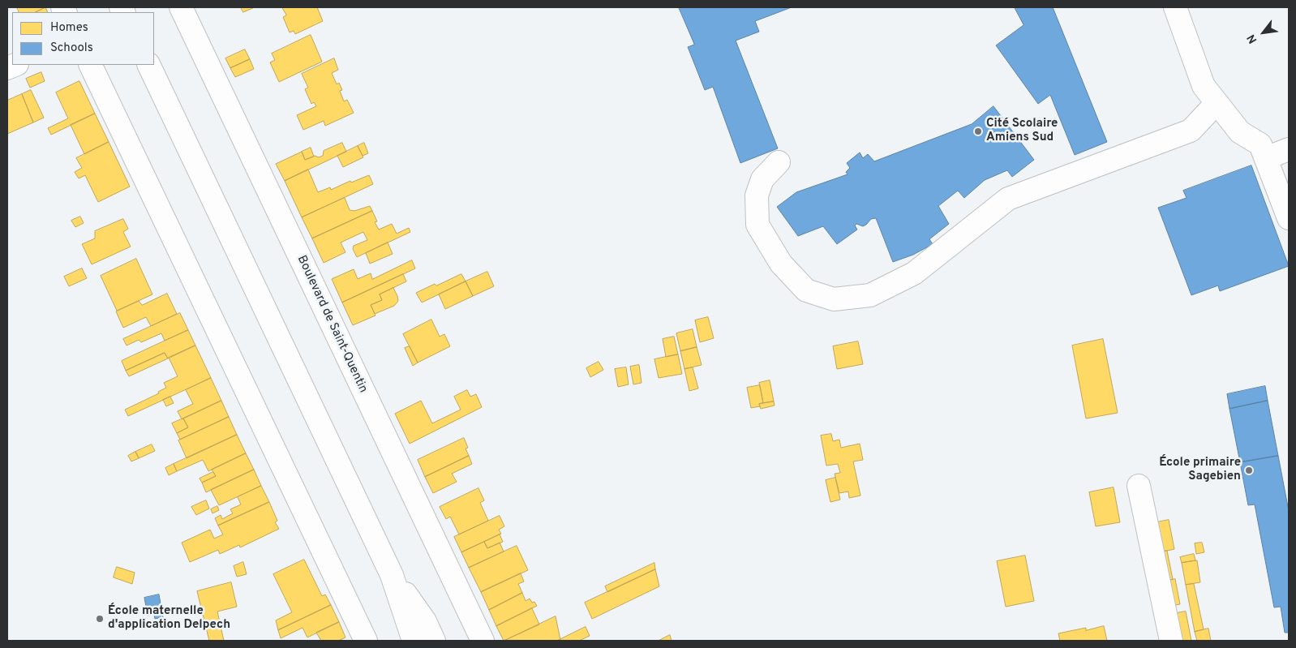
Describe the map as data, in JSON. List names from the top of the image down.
{
  "streets": {
    "street": ["Boulevard de Saint-Quentin"]
  },
  "places": ["Cité Scolaire Amiens Sud", "École primaire Sagebien", "École maternelle d'application Delpech"],
  "legend": ["Homes", "Schools"],
  "north": "bottom left"
}
